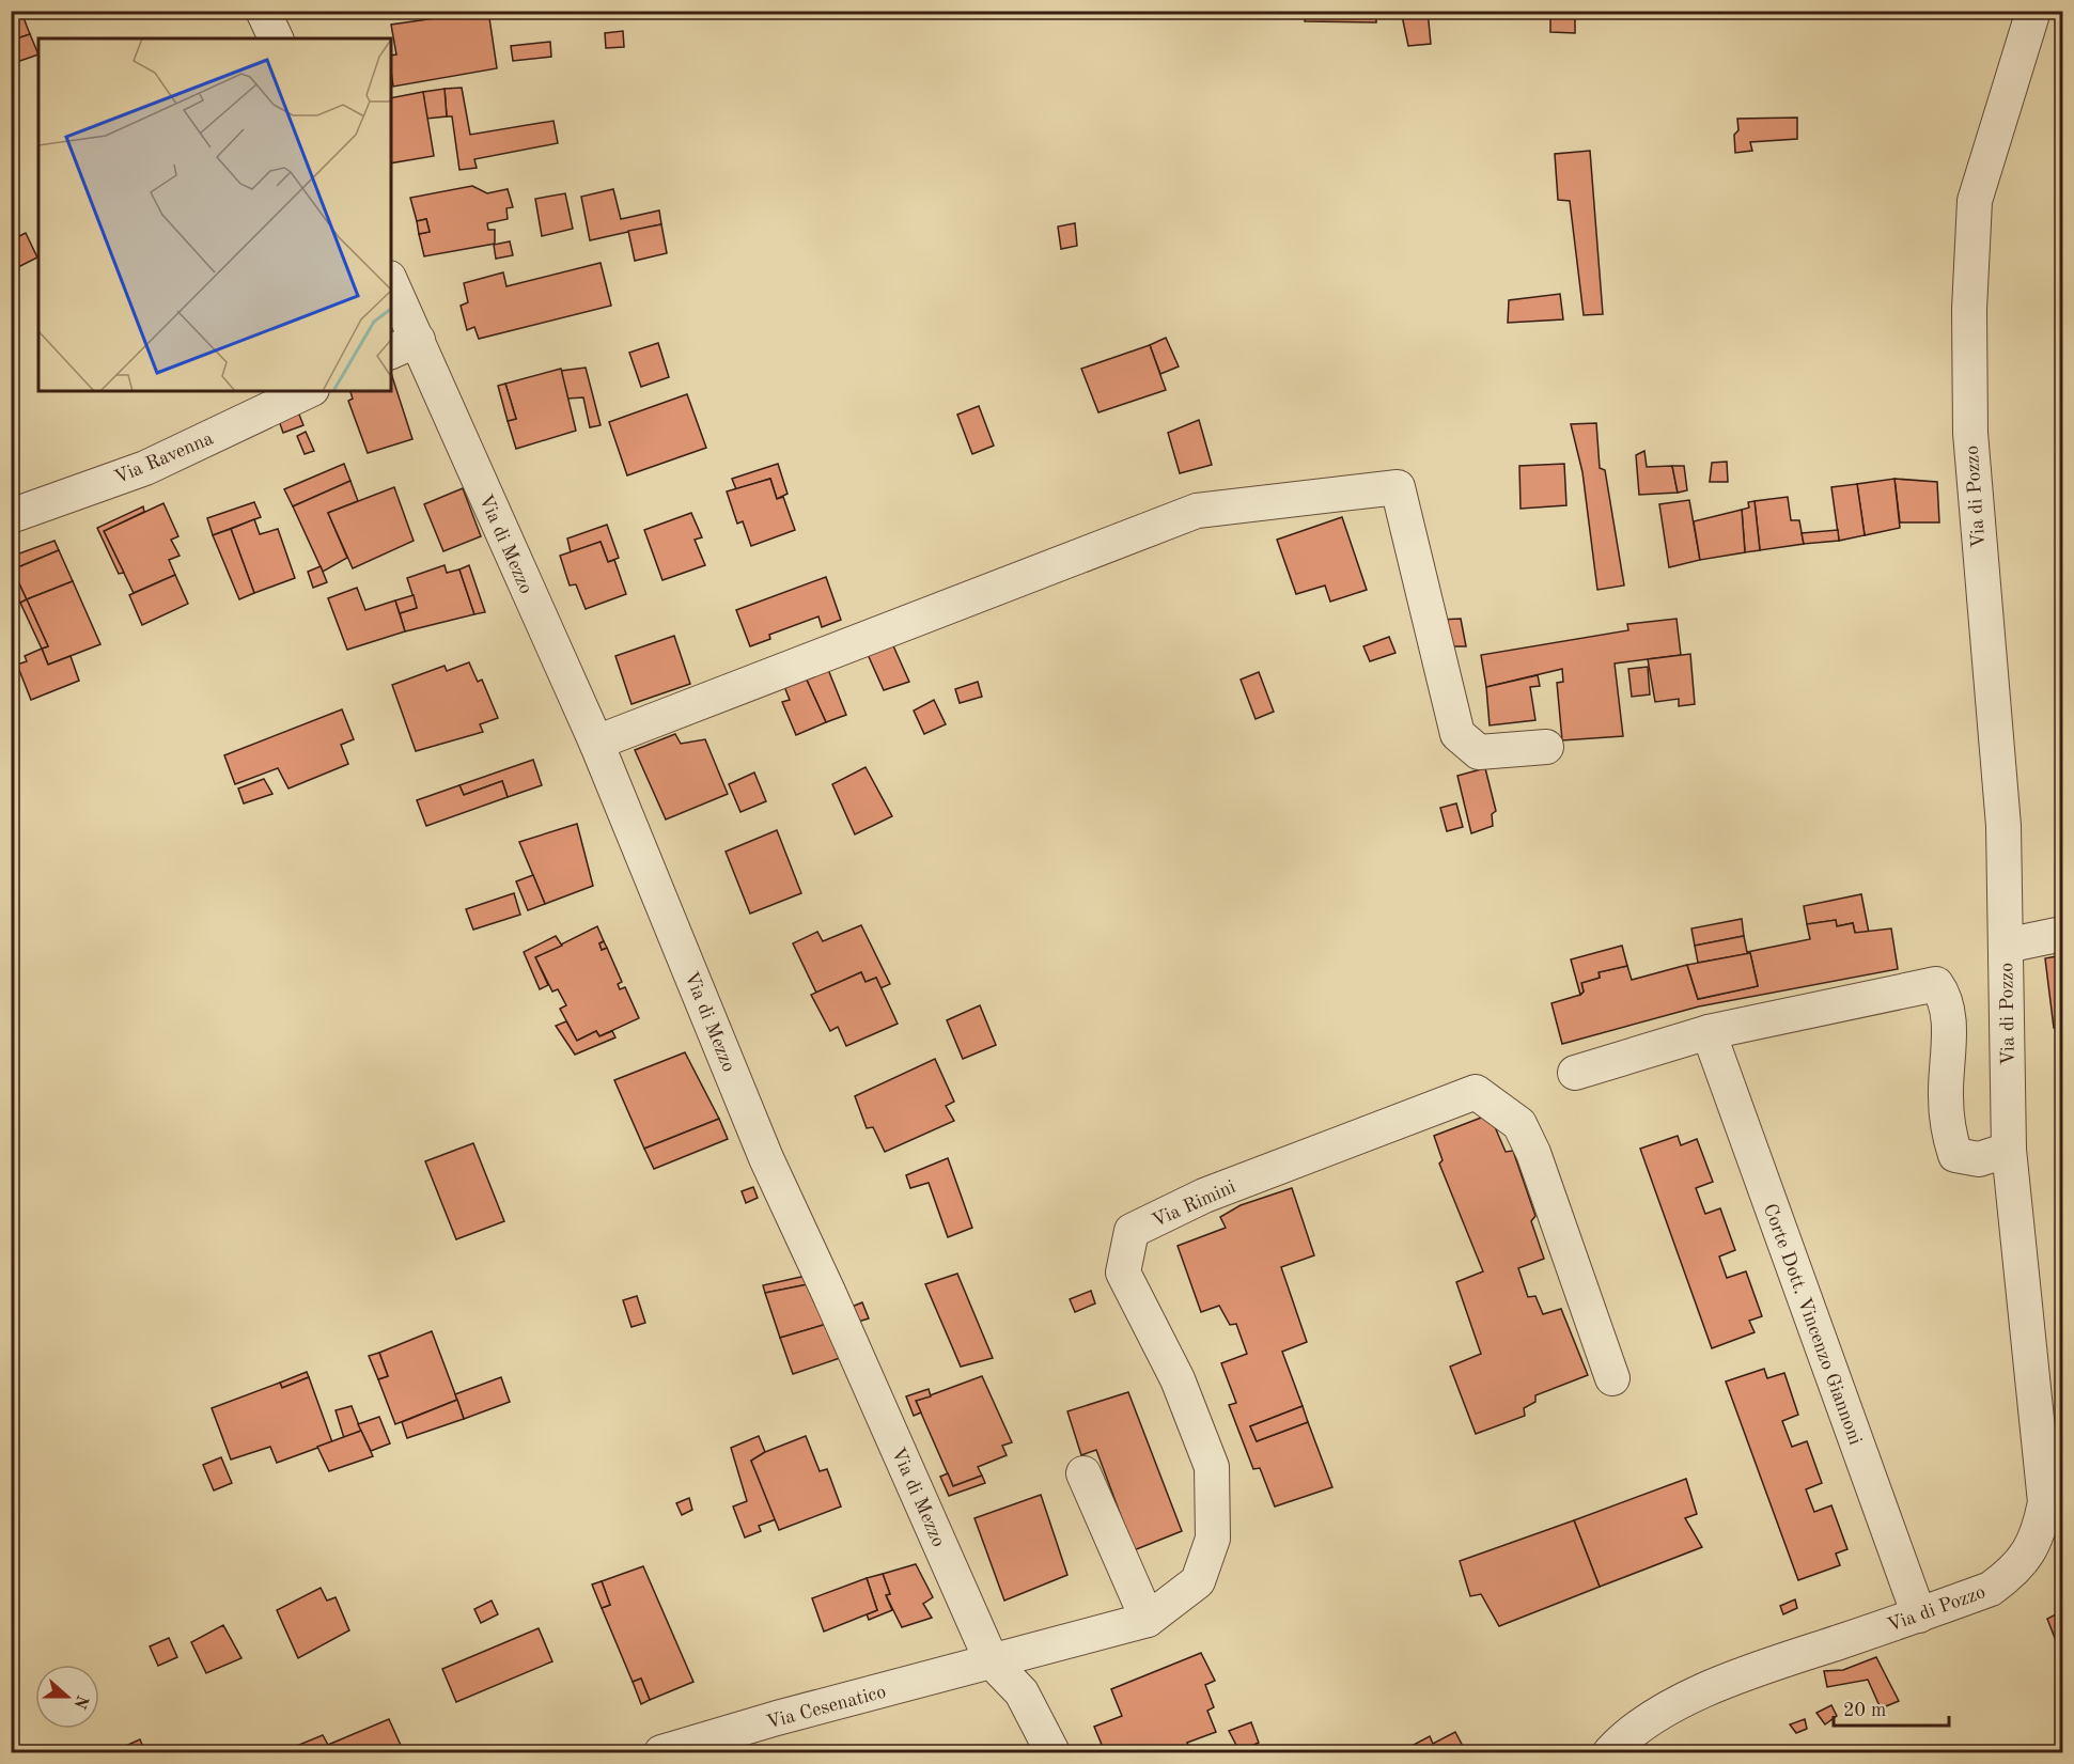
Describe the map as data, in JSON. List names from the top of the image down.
{
  "streets": {
    "street": [
      "Via Ravenna",
      "Via di Pozzo",
      "Via di Mezzo",
      "Via Rimini",
      "Corte Dott. Vincenzo Giannoni",
      "Via Cesenatico"
    ]
  },
  "crossings": [
    ["Via di Pozzo", "Corte Dott. Vincenzo Giannoni"],
    ["Via di Mezzo", "Via Rimini"],
    ["Via di Mezzo", "Via Cesenatico"],
    ["Via Rimini", "Via Cesenatico"]
  ],
  "scale_bar": "20 m",
  "north": "right"
}
